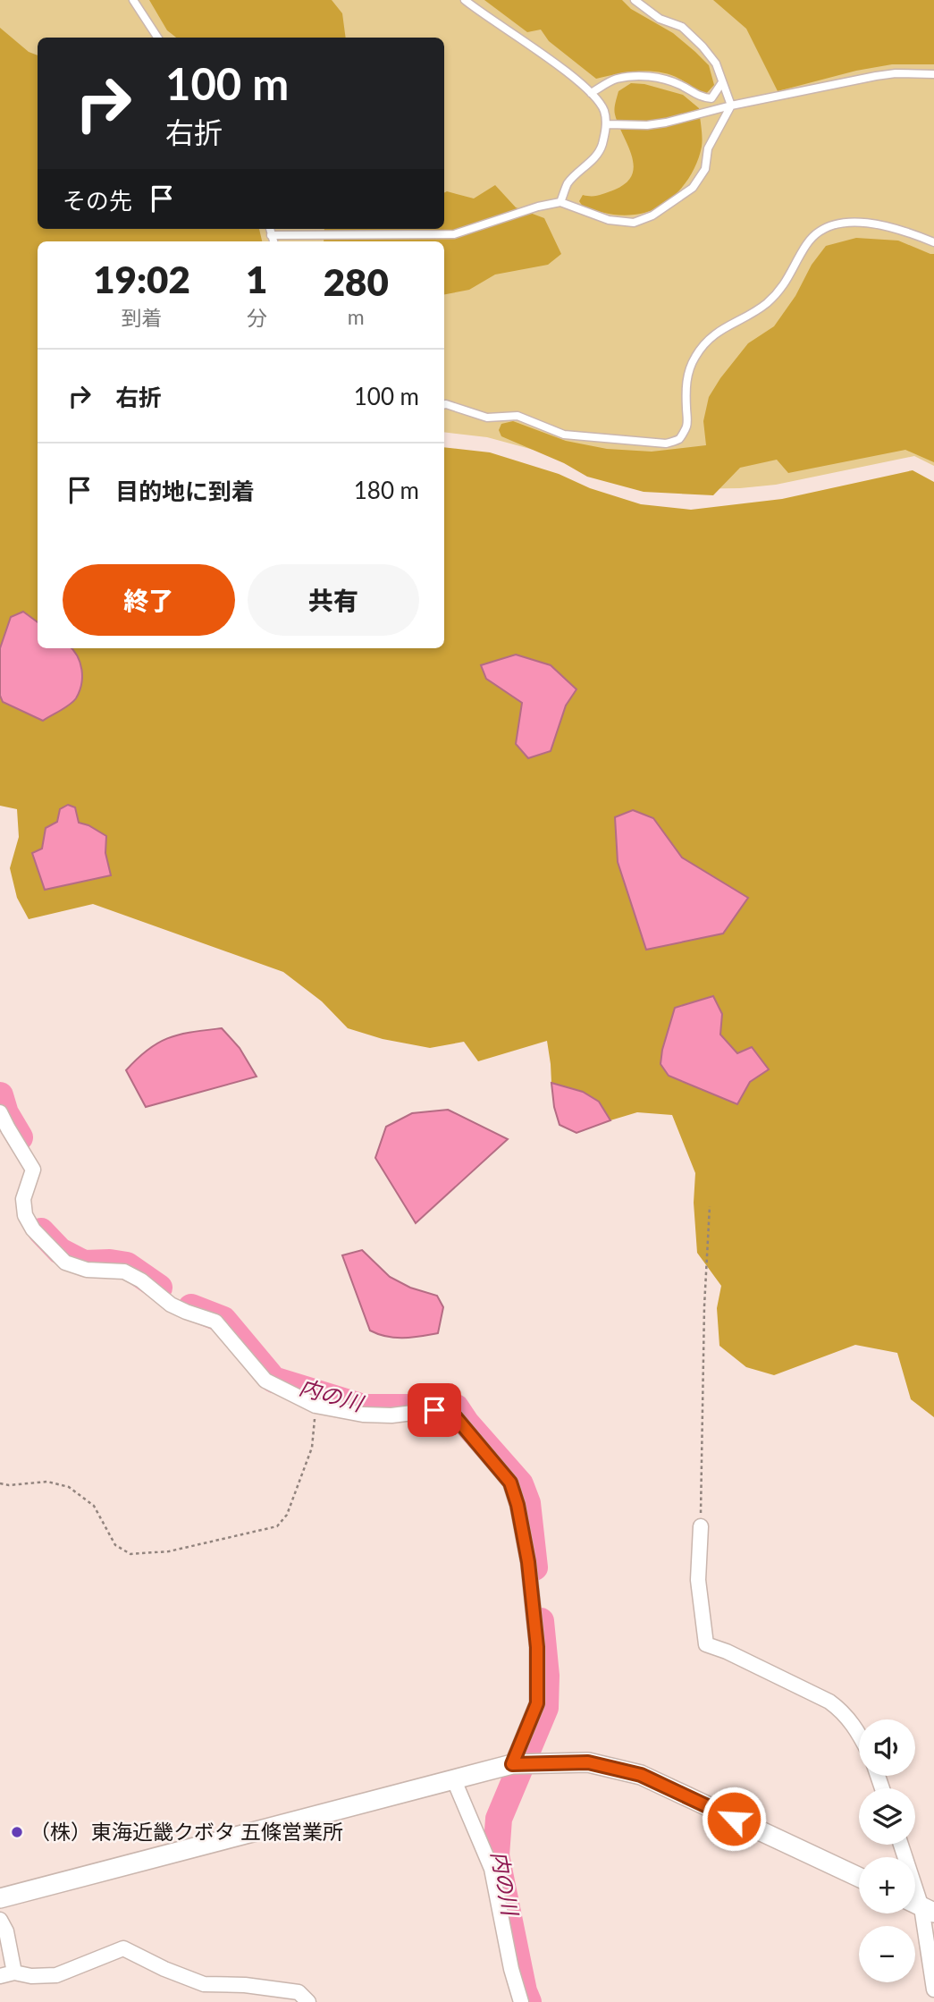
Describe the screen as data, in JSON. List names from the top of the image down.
{
  "water": ["内の川"],
  "places": ["（株）東海近畿クボタ 五條営業所"],
  "page": {
    "turn": ["100 m", "右折"],
    "then": "その先",
    "eta": [
      "19:02",
      "到着",
      "1",
      "分",
      "280",
      "m"
    ],
    "list": [
      {
        "name": "右折",
        "value": "100 m"
      },
      {
        "name": "目的地に到着",
        "value": "180 m"
      }
    ],
    "buttons": ["終了", "共有"],
    "map_buttons": ["+", "−"]
  }
}
